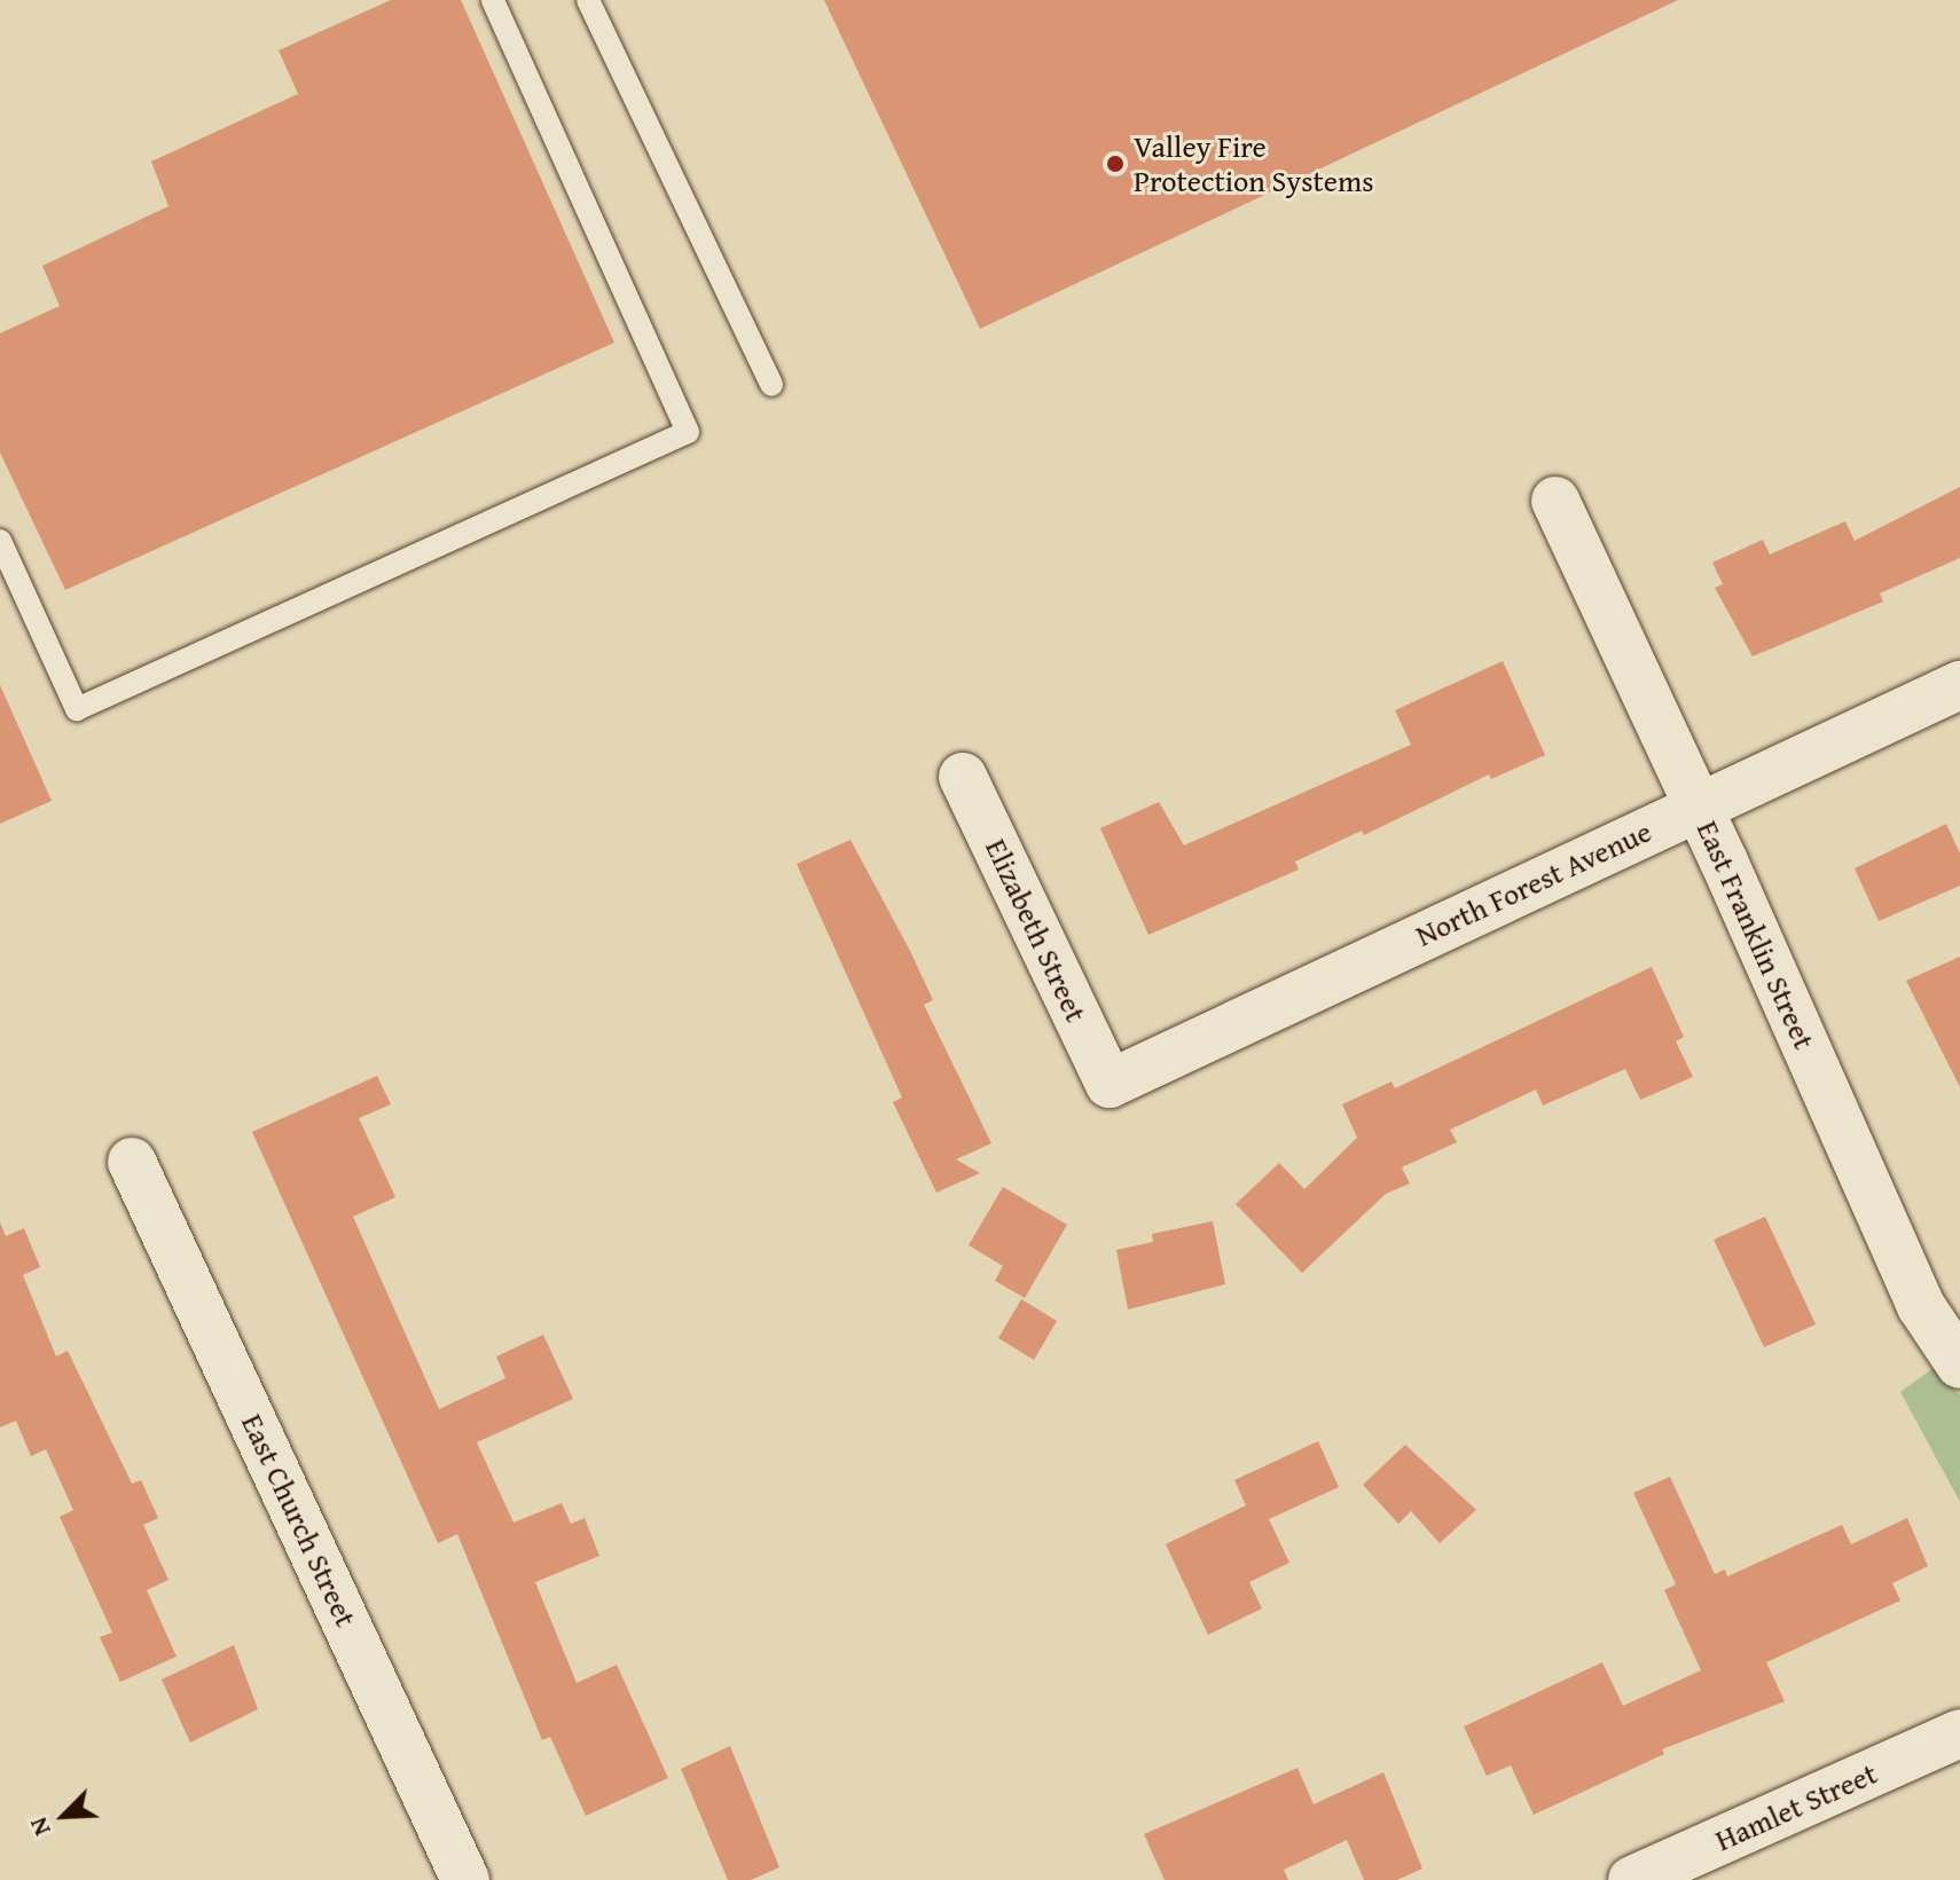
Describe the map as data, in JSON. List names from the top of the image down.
{
  "streets": {
    "street": [
      "North Forest Avenue",
      "Elizabeth Street",
      "East Franklin Street",
      "East Church Street",
      "Hamlet Street"
    ]
  },
  "crossings": [
    ["North Forest Avenue", "Elizabeth Street"],
    ["North Forest Avenue", "East Franklin Street"]
  ],
  "places": ["Valley Fire Protection Systems"],
  "north": "bottom left"
}
